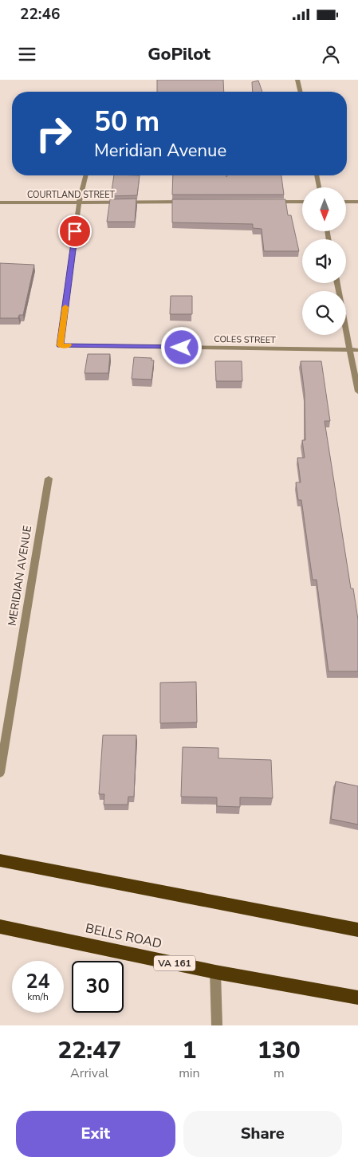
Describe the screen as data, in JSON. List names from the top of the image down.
{
  "streets": {
    "main road": ["BELLS ROAD", "VA 161"],
    "street": ["COURTLAND STREET", "COLES STREET", "MERIDIAN AVENUE"]
  },
  "crossings": [
    ["COURTLAND STREET", "COLES STREET"]
  ],
  "north": "bottom",
  "page": {
    "status": "22:46",
    "header": "GoPilot",
    "turn": ["50 m", "Meridian Avenue"],
    "speed": "24 km/h",
    "limit": "30",
    "eta": [
      "22:47",
      "Arrival",
      "1",
      "min",
      "130",
      "m"
    ],
    "buttons": ["Exit", "Share"]
  }
}
